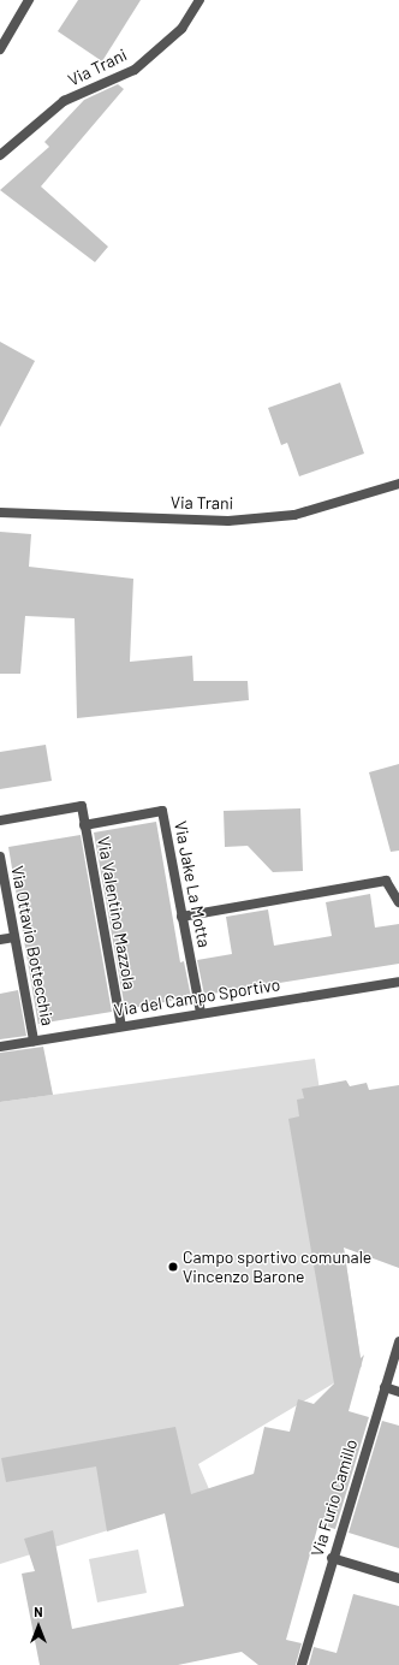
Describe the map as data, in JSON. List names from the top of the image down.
{
  "streets": {
    "street": [
      "Via Trani",
      "Via Jake La Motta",
      "Via Valentino Mazzola",
      "Via Ottavio Bottecchia",
      "Via del Campo Sportivo",
      "Via Furio Camillo"
    ]
  },
  "crossings": [
    ["Via Jake La Motta", "Via Valentino Mazzola"],
    ["Via Jake La Motta", "Via del Campo Sportivo"],
    ["Via Valentino Mazzola", "Via del Campo Sportivo"],
    ["Via Ottavio Bottecchia", "Via del Campo Sportivo"]
  ],
  "places": ["Campo sportivo comunale Vincenzo Barone"],
  "north": "top"
}
